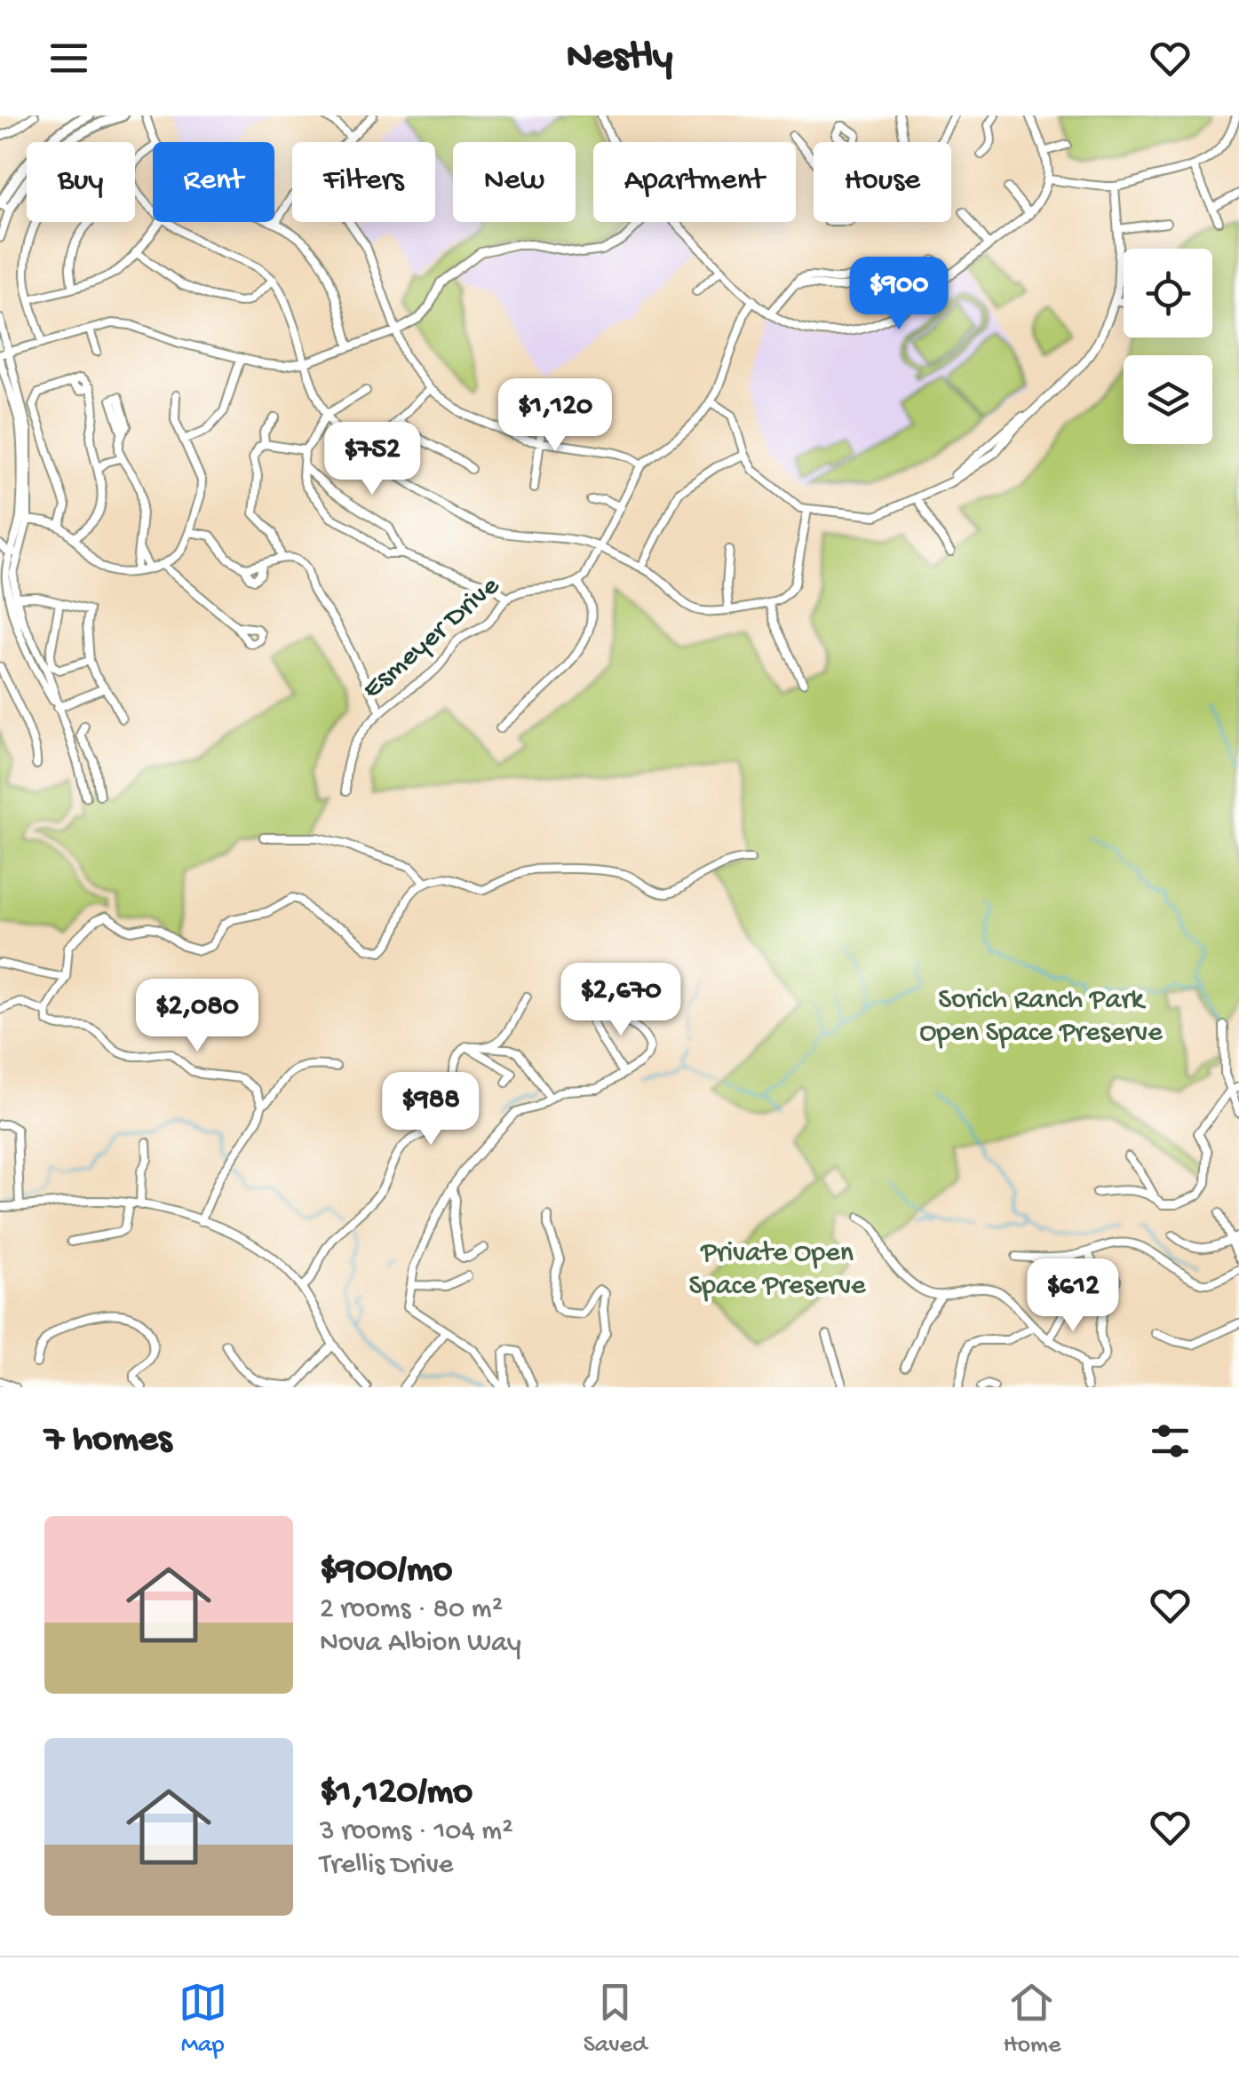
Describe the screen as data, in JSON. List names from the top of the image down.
{
  "streets": {
    "street": ["Esmeyer Drive"]
  },
  "parks": ["Sorich Ranch Park Open Space Preserve", "Private Open Space Preserve"],
  "page": {
    "header": "Nestly",
    "chip": [
      "Buy",
      "Rent",
      "Filters",
      "New",
      "Apartment",
      "House"
    ],
    "price": [
      "$900",
      "$1,120",
      "$752",
      "$2,670",
      "$2,080",
      "$988",
      "$612"
    ],
    "heading": "7 homes",
    "list": [
      {
        "name": "$900/mo",
        "note": "2 rooms · 80 m² · Nova Albion Way"
      },
      {
        "name": "$1,120/mo",
        "note": "3 rooms · 104 m² · Trellis Drive"
      }
    ],
    "tabs": ["Map", "Saved", "Home"]
  }
}
